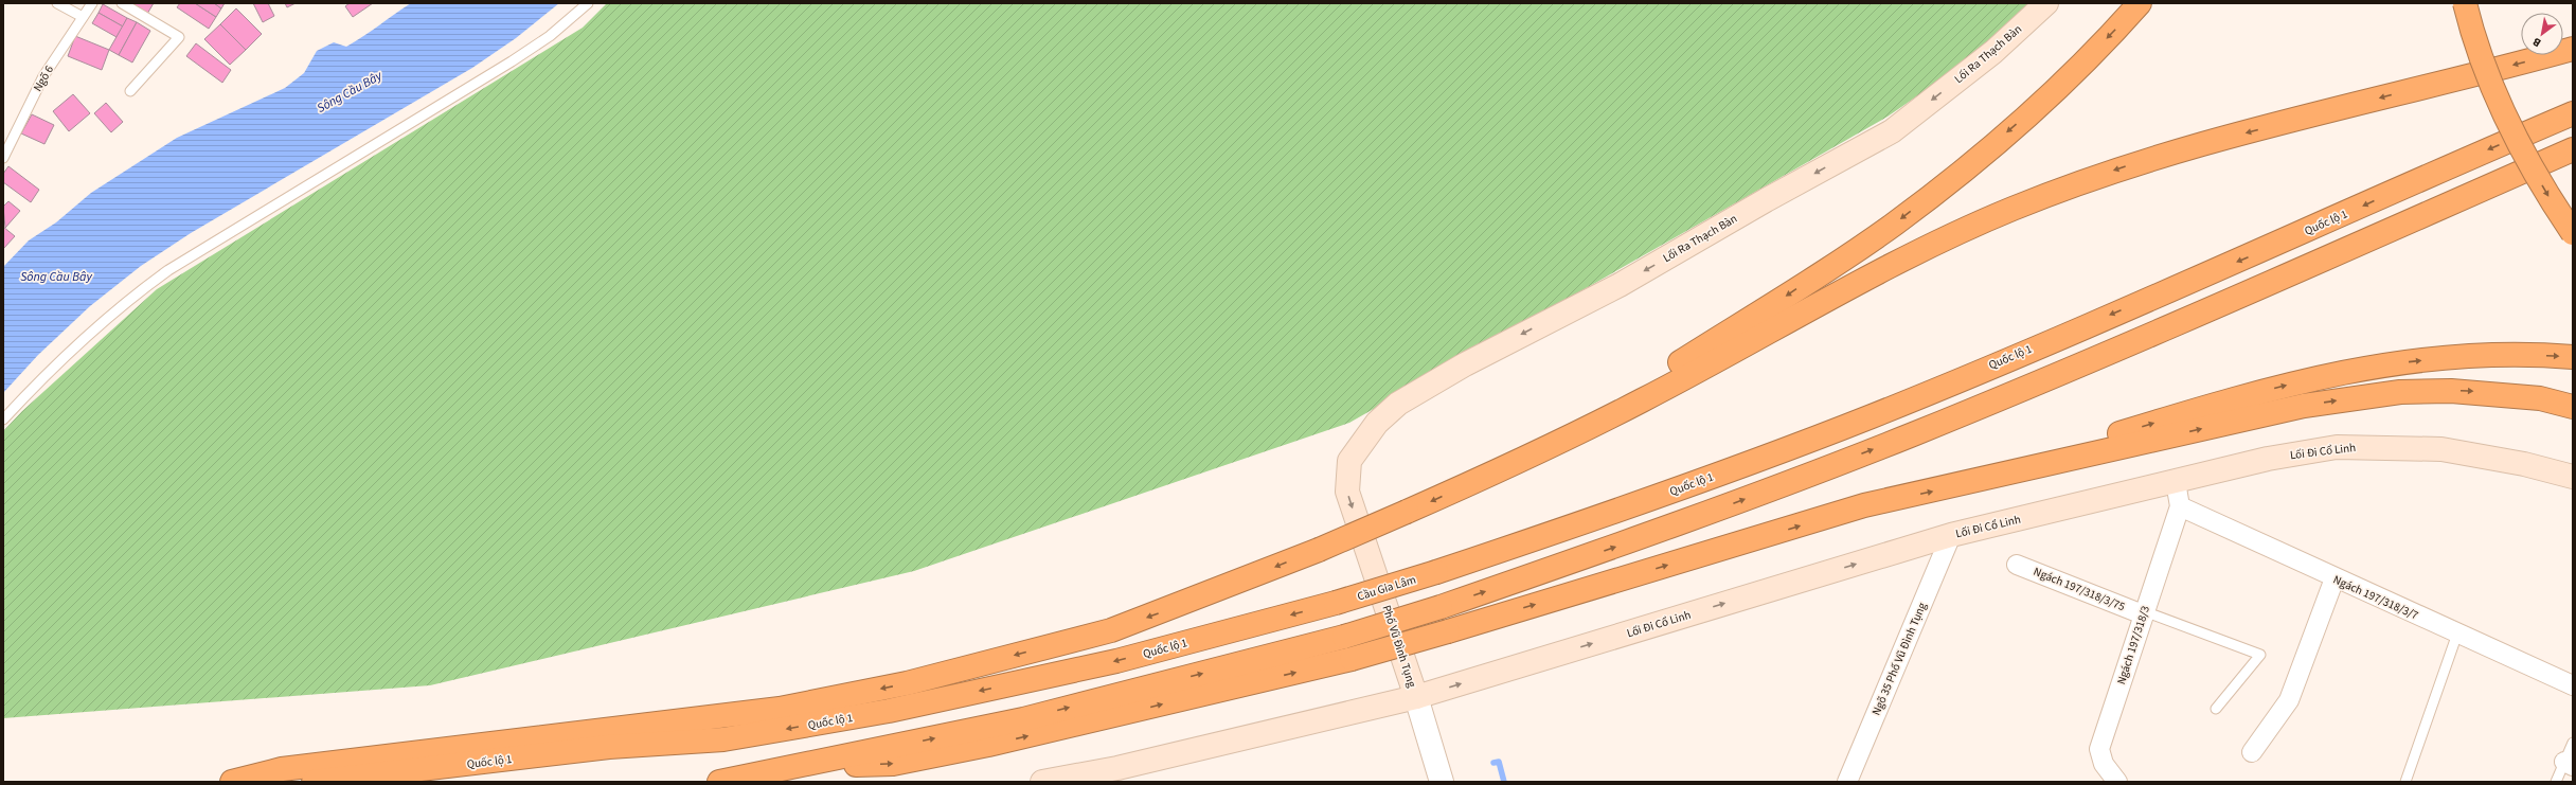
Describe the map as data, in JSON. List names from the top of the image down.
{
  "streets": {
    "highway": ["Quốc lộ 1", "Cầu Gia Lâm"],
    "main road": ["Lối Ra Thạch Bàn", "Lối Đi Cổ Linh", "Phố Vũ Đình Tụng"],
    "street": [
      "Ngách 197/318/3/75",
      "Ngách 197/318/3/7",
      "Ngách 197/318/3",
      "Ngõ 35 Phố Vũ Đình Tụng"
    ],
    "lane": ["Ngõ 6"]
  },
  "crossings": [
    ["Lối Ra Thạch Bàn", "Phố Vũ Đình Tụng"],
    ["Quốc lộ 1", "Cầu Gia Lâm"],
    ["Lối Đi Cổ Linh", "Ngách 197/318/3/7"],
    ["Lối Đi Cổ Linh", "Ngách 197/318/3"],
    ["Lối Đi Cổ Linh", "Phố Vũ Đình Tụng"],
    ["Lối Đi Cổ Linh", "Ngõ 35 Phố Vũ Đình Tụng"],
    ["Ngách 197/318/3/75", "Ngách 197/318/3"],
    ["Ngách 197/318/3/7", "Ngách 197/318/3"]
  ],
  "one_way": ["Lối Ra Thạch Bàn", "Lối Đi Cổ Linh", "Phố Vũ Đình Tụng"],
  "water": ["Sông Cầu Bây"],
  "north": "bottom left"
}
